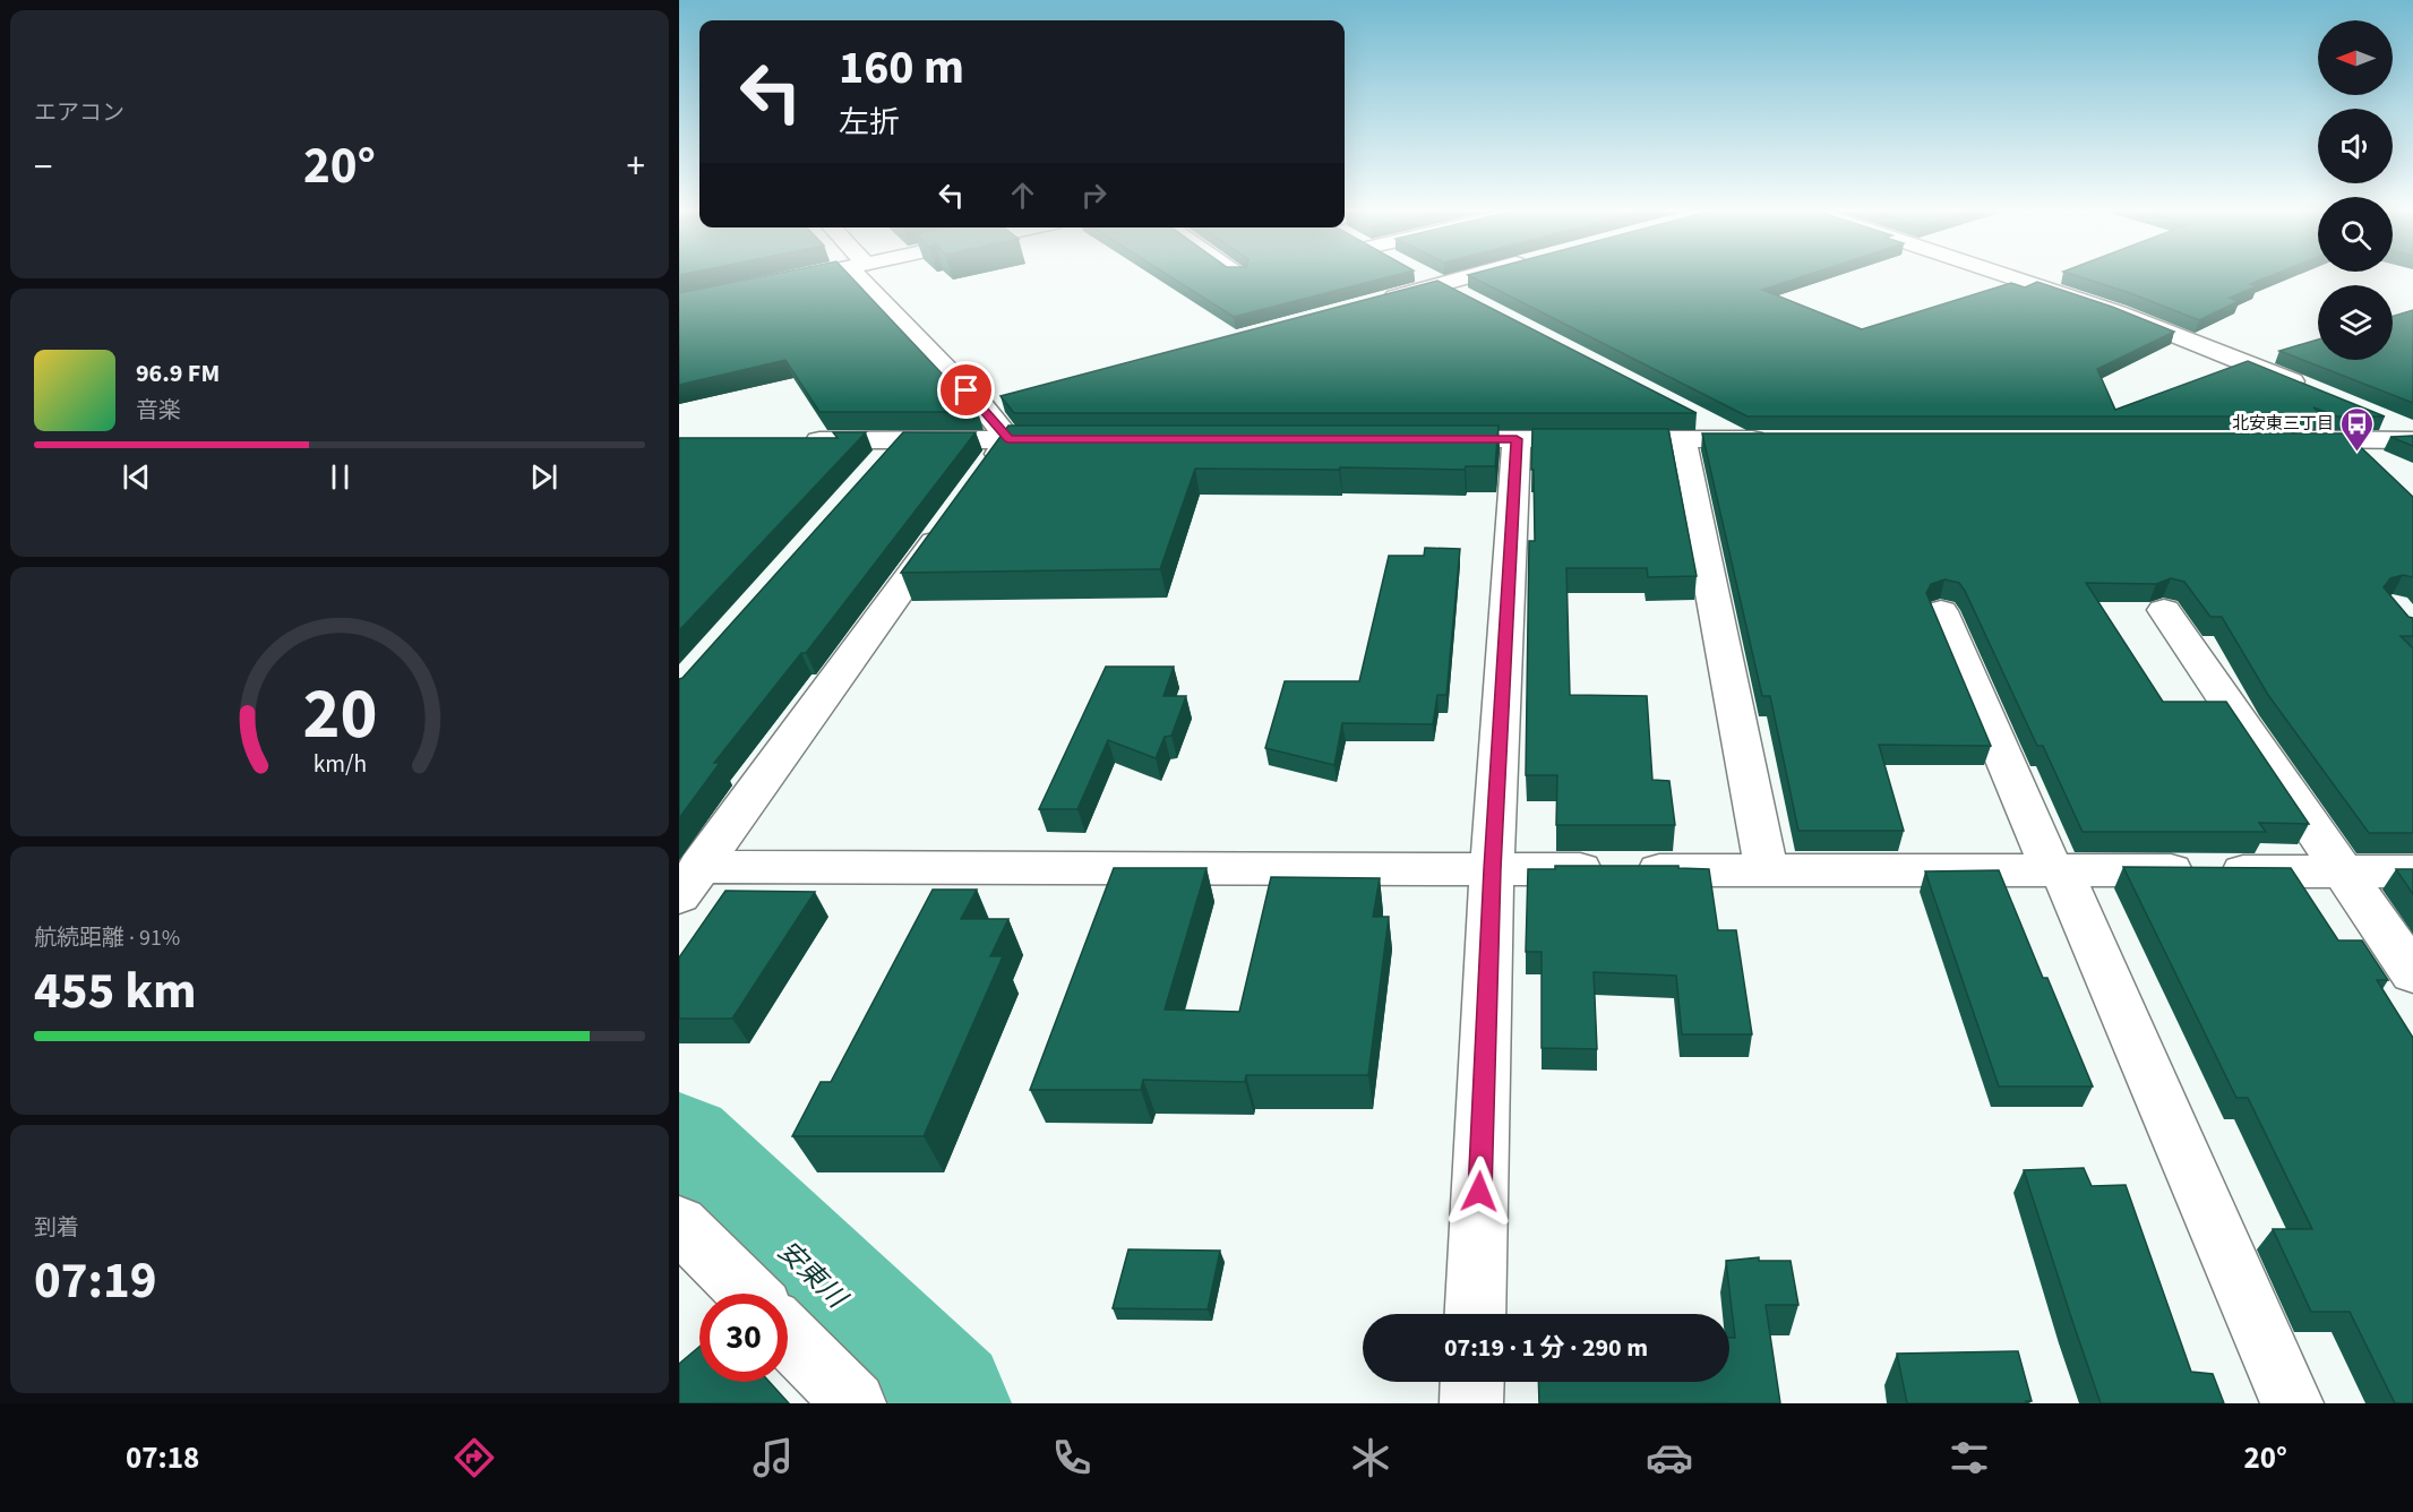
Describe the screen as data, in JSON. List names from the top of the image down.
{
  "water": ["安東川"],
  "places": {
    "bus stop": ["北安東三丁目"]
  },
  "north": "left",
  "page": {
    "tile": [
      "エアコン",
      ["航続距離 · 91%", "455 km"],
      ["到着", "07:19"]
    ],
    "turn": ["160 m", "左折"],
    "heat": ["−", "20°", "+"],
    "song": ["96.9 FM", "音楽"],
    "limit": "30",
    "trip": "07:19 · 1 分 · 290 m",
    "tabs": ["07:18", "20°"],
    "gauge": ["20", "km/h"]
  }
}
